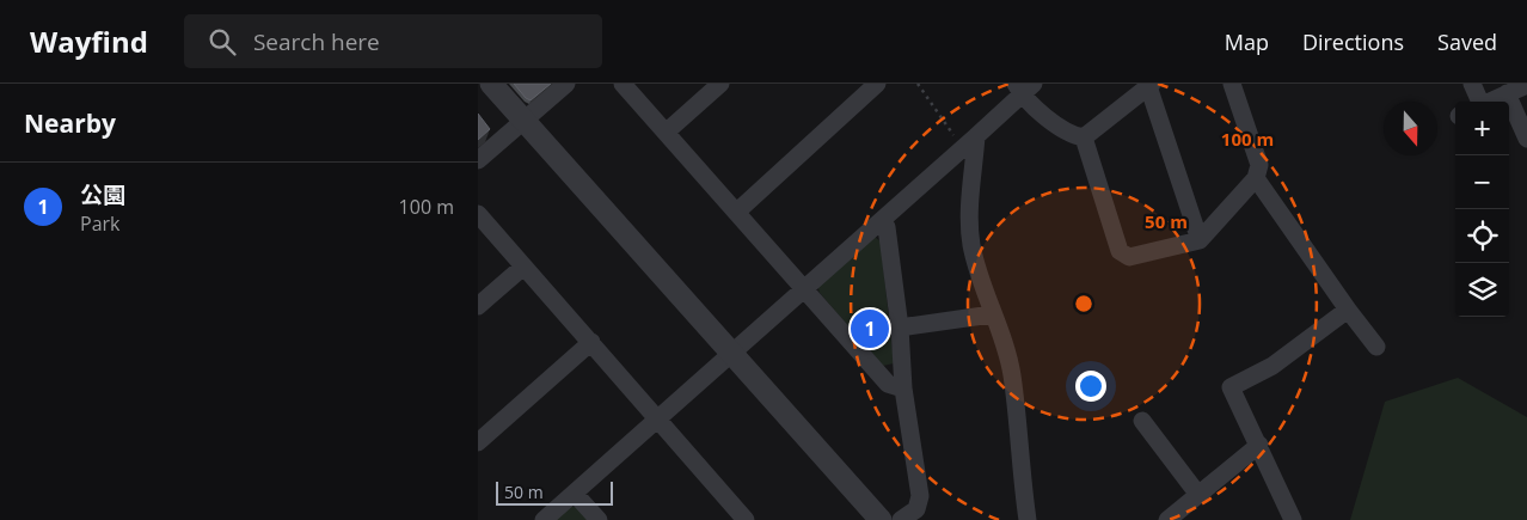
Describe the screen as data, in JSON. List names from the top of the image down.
{
  "scale_bar": "50 m",
  "north": "bottom",
  "page": {
    "header": "Wayfind",
    "search": "Search here",
    "nav": ["Map", "Directions", "Saved"],
    "heading": "Nearby",
    "map_buttons": ["+", "−"],
    "list": [
      {
        "mark": "1",
        "name": "公園",
        "note": "Park",
        "value": "100 m"
      }
    ],
    "pins": "1",
    "scale": "50 m"
  },
  "rings": ["100 m", "50 m"]
}
